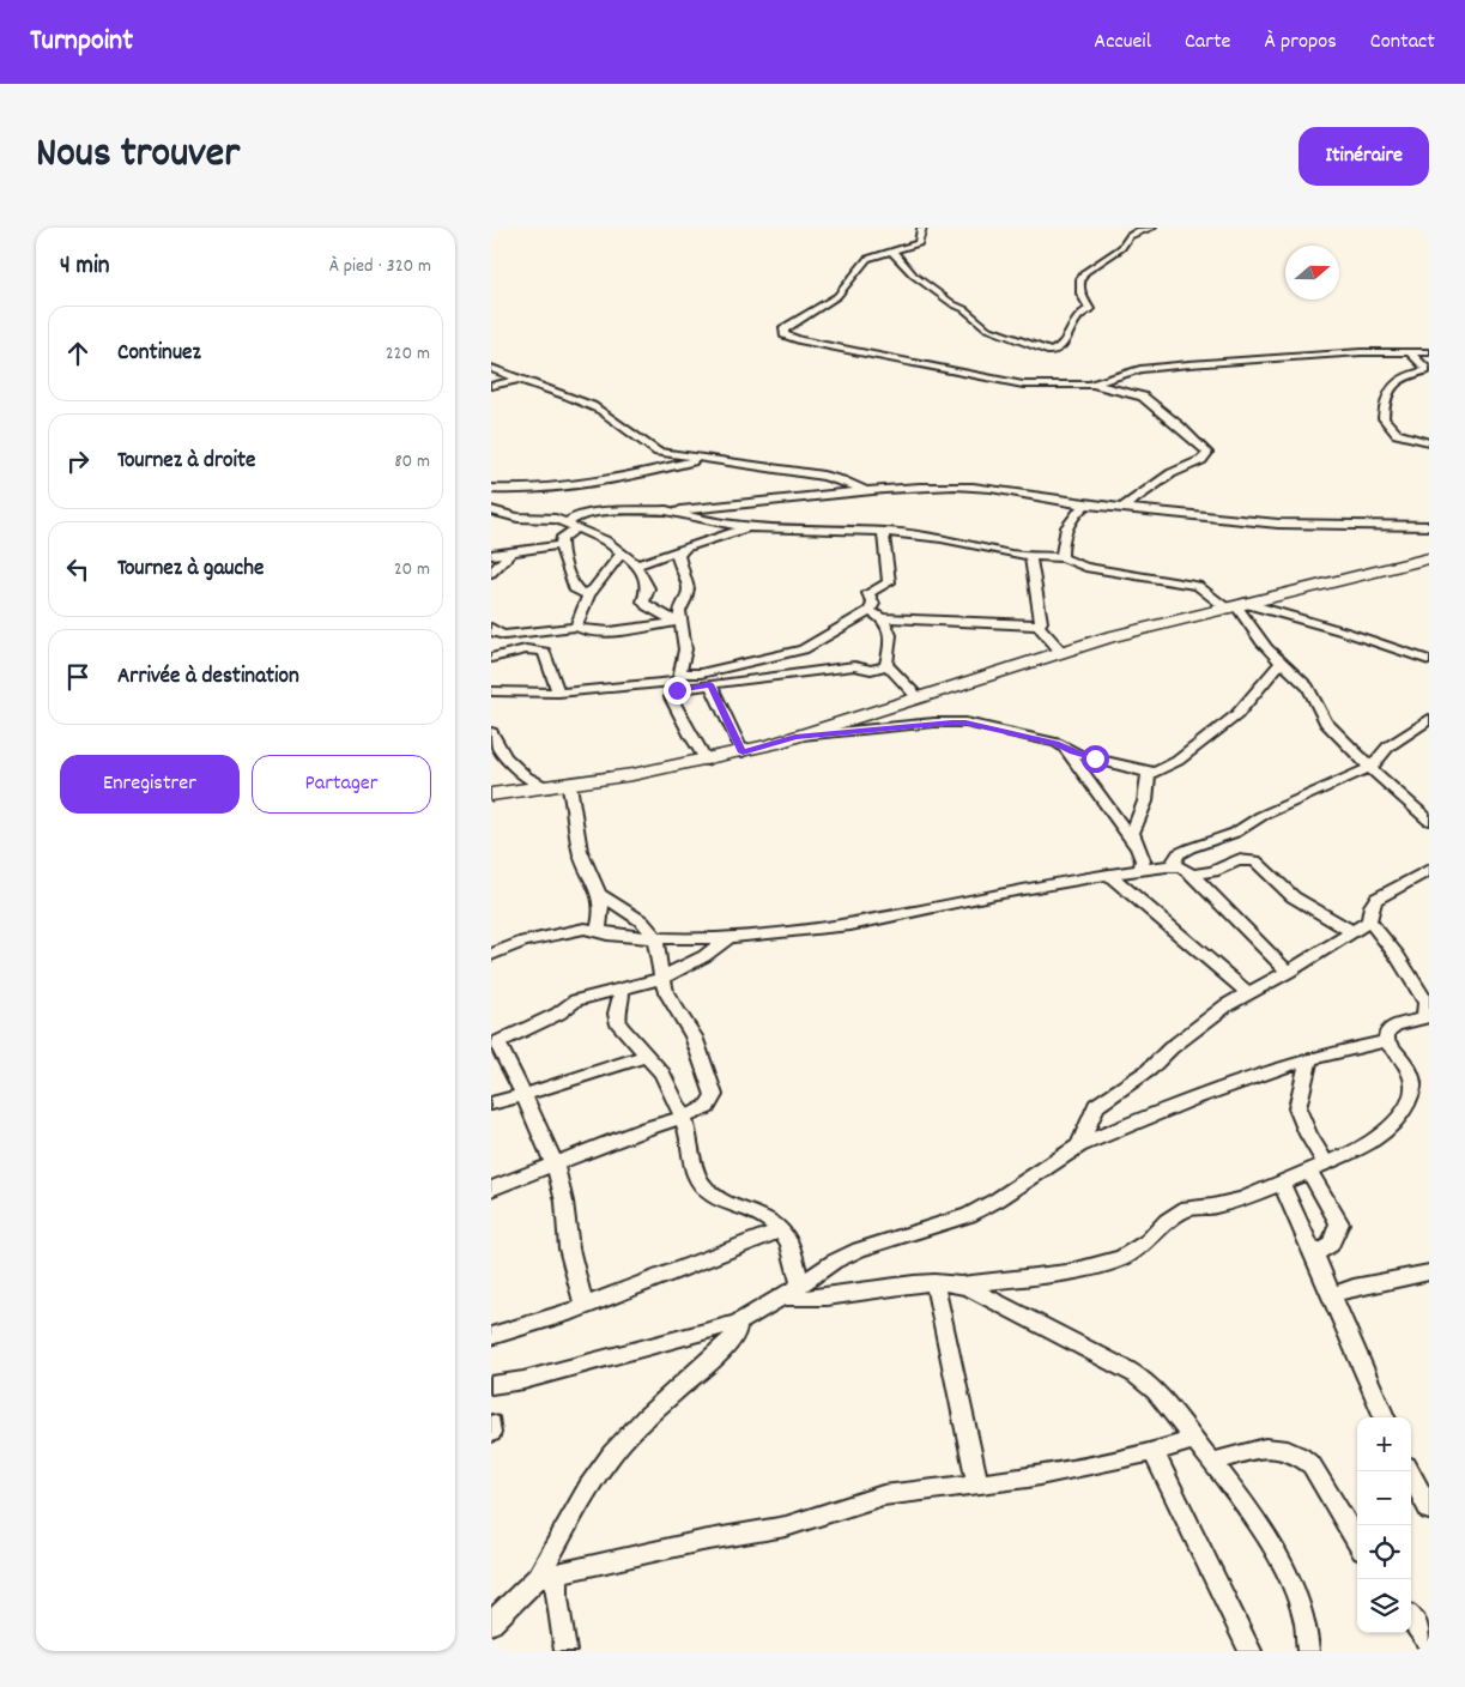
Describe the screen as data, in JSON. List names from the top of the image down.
{
  "north": "right",
  "page": {
    "header": "Turnpoint",
    "nav": [
      "Accueil",
      "Carte",
      "À propos",
      "Contact"
    ],
    "title": "Nous trouver",
    "buttons": [
      "Itinéraire",
      ["Enregistrer", "Partager"]
    ],
    "heading": ["4 min", "À pied · 320 m"],
    "list": [
      ["Continuez", "220 m"],
      ["Tournez à droite", "80 m"],
      ["Tournez à gauche", "20 m"],
      "Arrivée à destination"
    ],
    "map_buttons": ["+", "−"]
  }
}
